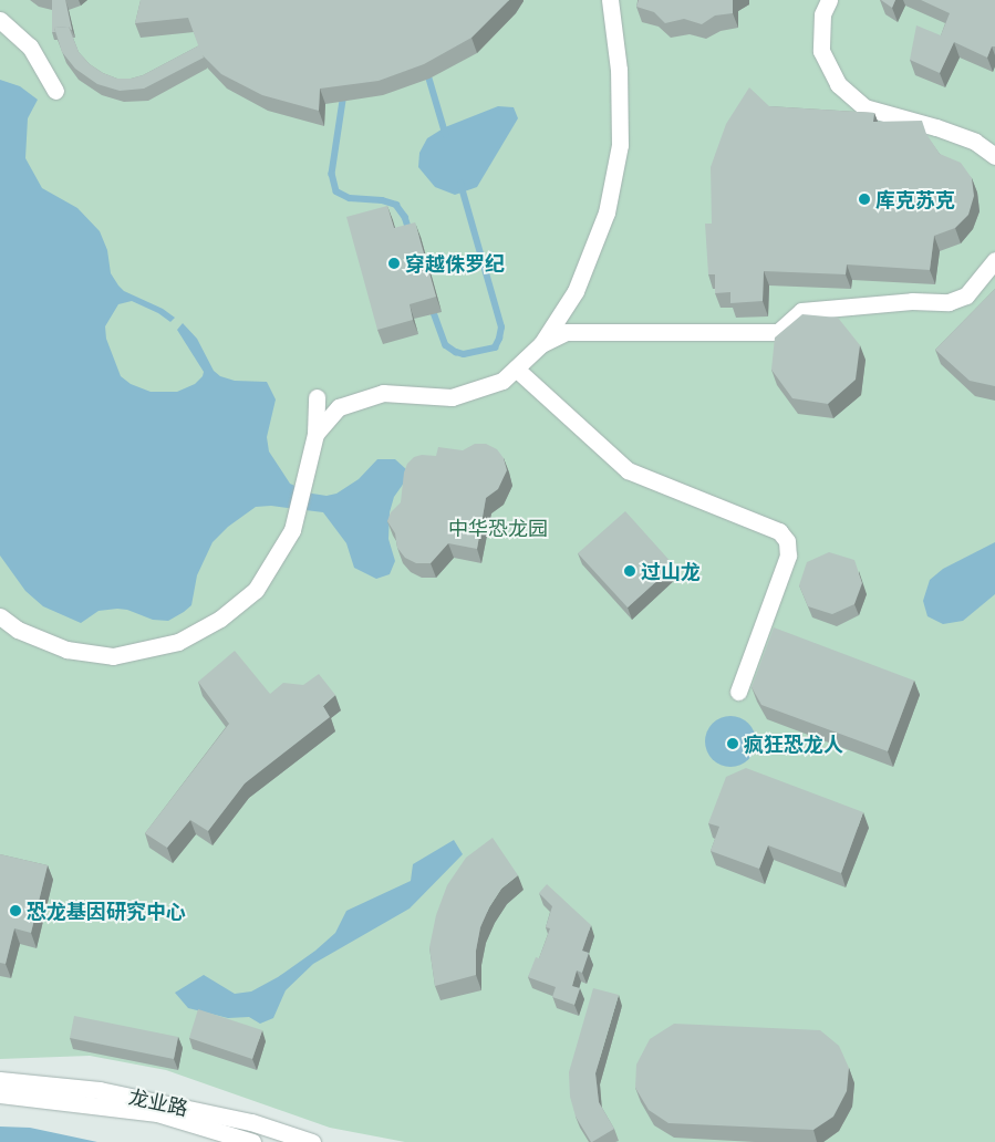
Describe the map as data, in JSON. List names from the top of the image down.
{
  "streets": {
    "street": ["龙业路"]
  },
  "parks": ["中华恐龙园"],
  "places": [
    "库克苏克",
    "穿越侏罗纪",
    "过山龙",
    "疯狂恐龙人",
    "恐龙基因研究中心"
  ]
}
